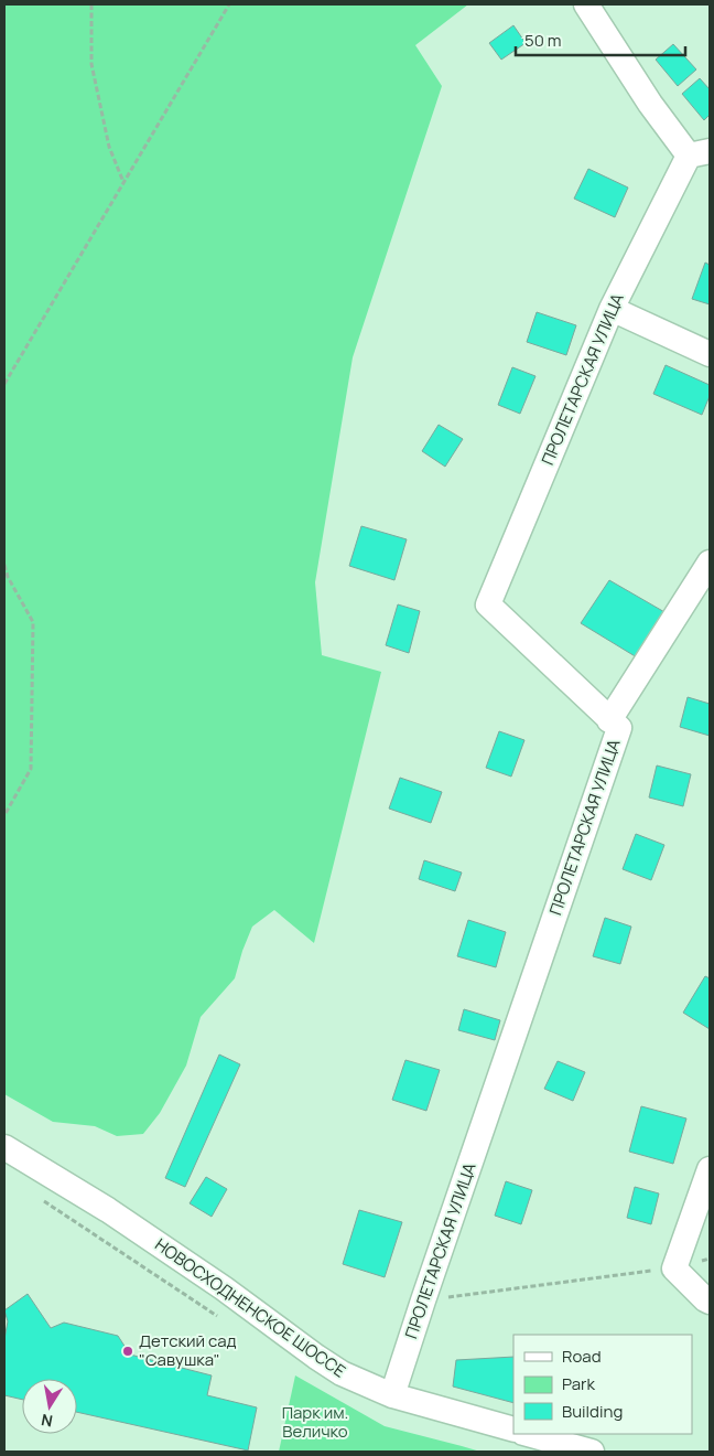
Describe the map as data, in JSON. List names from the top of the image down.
{
  "streets": {
    "street": ["ПРОЛЕТАРСКАЯ УЛИЦА", "НОВОСХОДНЕНСКОЕ ШОССЕ"]
  },
  "crossings": [
    ["ПРОЛЕТАРСКАЯ УЛИЦА", "НОВОСХОДНЕНСКОЕ ШОССЕ"]
  ],
  "parks": ["Парк им. Величко"],
  "places": ["Детский сад \"Савушка\""],
  "legend": ["Road", "Park", "Building"],
  "scale_bar": "50 m",
  "north": "bottom"
}
